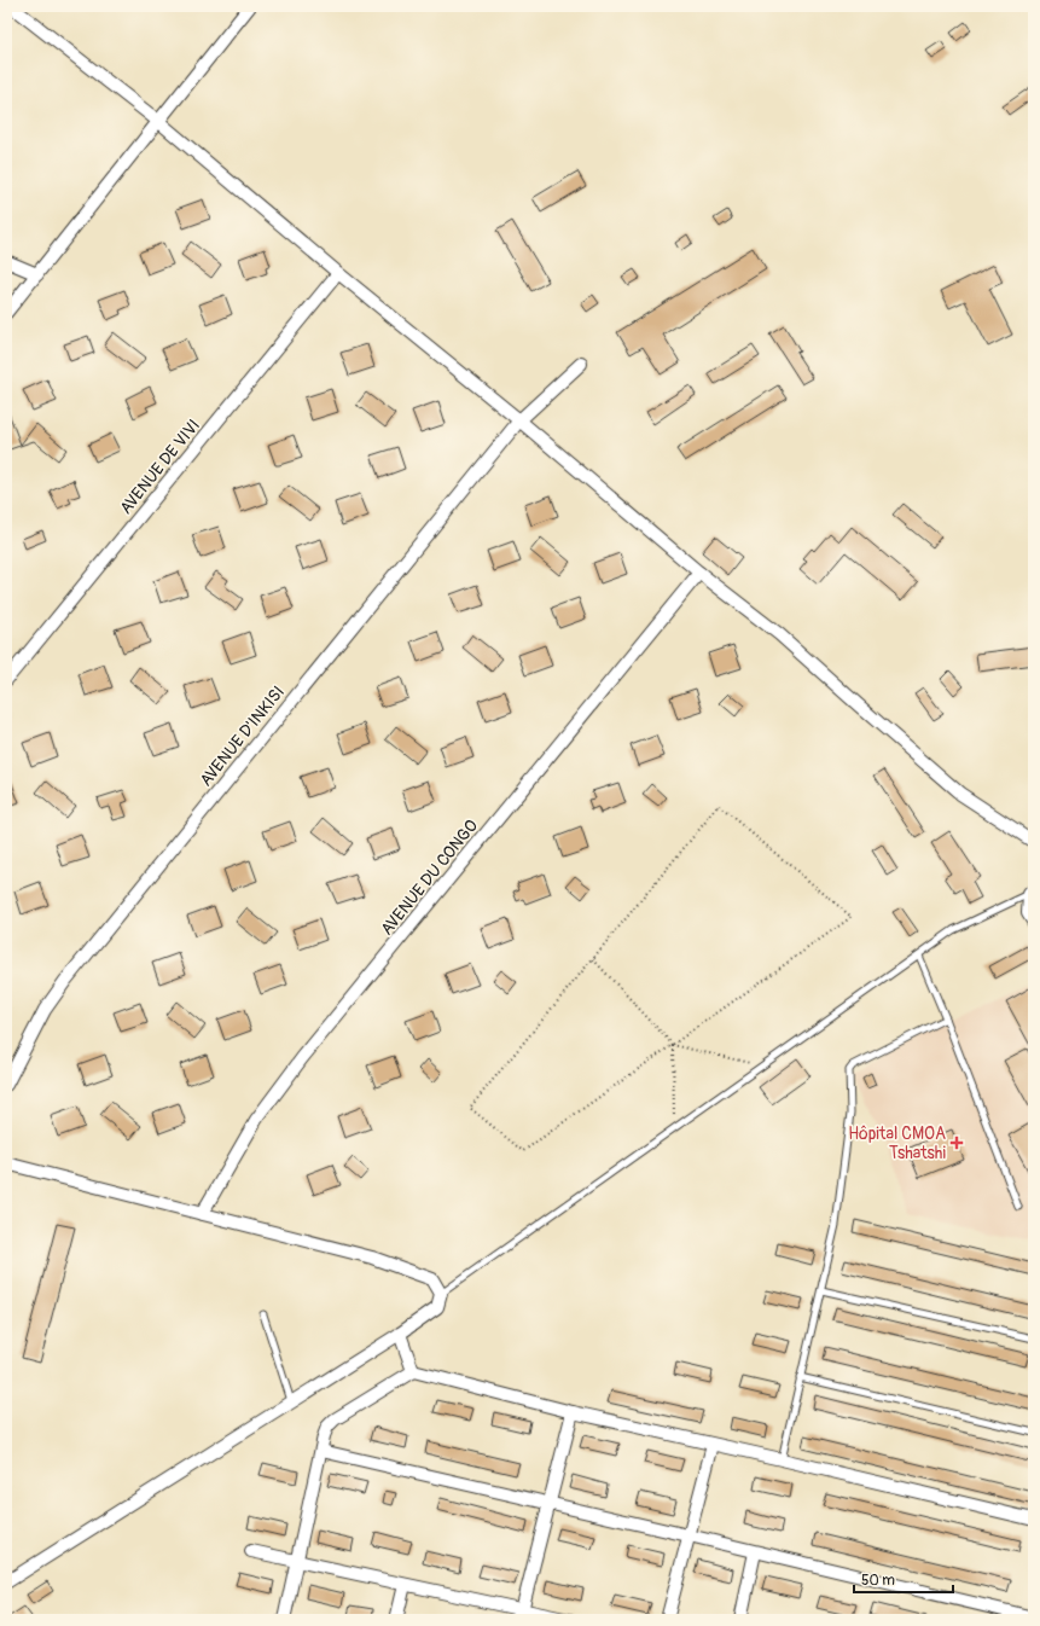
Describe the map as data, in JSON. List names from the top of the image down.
{
  "streets": {
    "street": ["AVENUE DE VIVI", "AVENUE D'INKISI", "AVENUE DU CONGO"]
  },
  "places": {
    "health": ["Hôpital CMOA Tshatshi"]
  },
  "scale_bar": "50 m"
}
